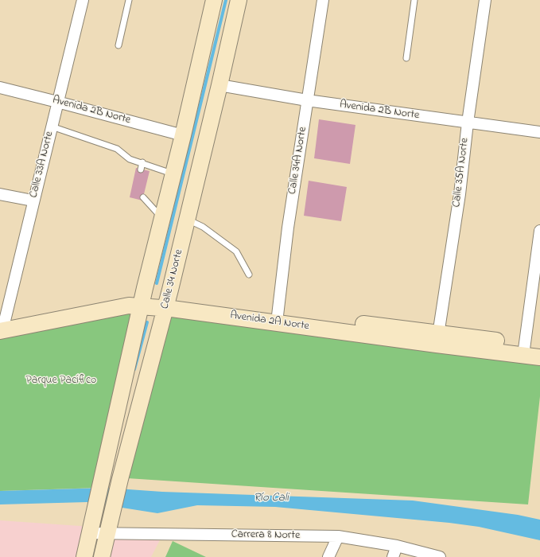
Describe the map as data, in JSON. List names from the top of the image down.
{
  "streets": {
    "main road": ["Calle 34 Norte", "Avenida 2A Norte"],
    "street": [
      "Avenida 2B Norte",
      "Calle 34A Norte",
      "Calle 33A Norte",
      "Calle 35A Norte",
      "Carrera 8 Norte"
    ]
  },
  "crossings": [
    ["Avenida 2B Norte", "Calle 34A Norte"],
    ["Avenida 2B Norte", "Calle 33A Norte"],
    ["Avenida 2B Norte", "Calle 35A Norte"],
    ["Avenida 2B Norte", "Calle 34 Norte"],
    ["Calle 34A Norte", "Avenida 2A Norte"],
    ["Calle 33A Norte", "Avenida 2A Norte"],
    ["Calle 35A Norte", "Avenida 2A Norte"],
    ["Calle 34 Norte", "Avenida 2A Norte"],
    ["Calle 34 Norte", "Carrera 8 Norte"]
  ],
  "water": ["Río Cali"],
  "parks": ["Parque Pacífico"]
}
